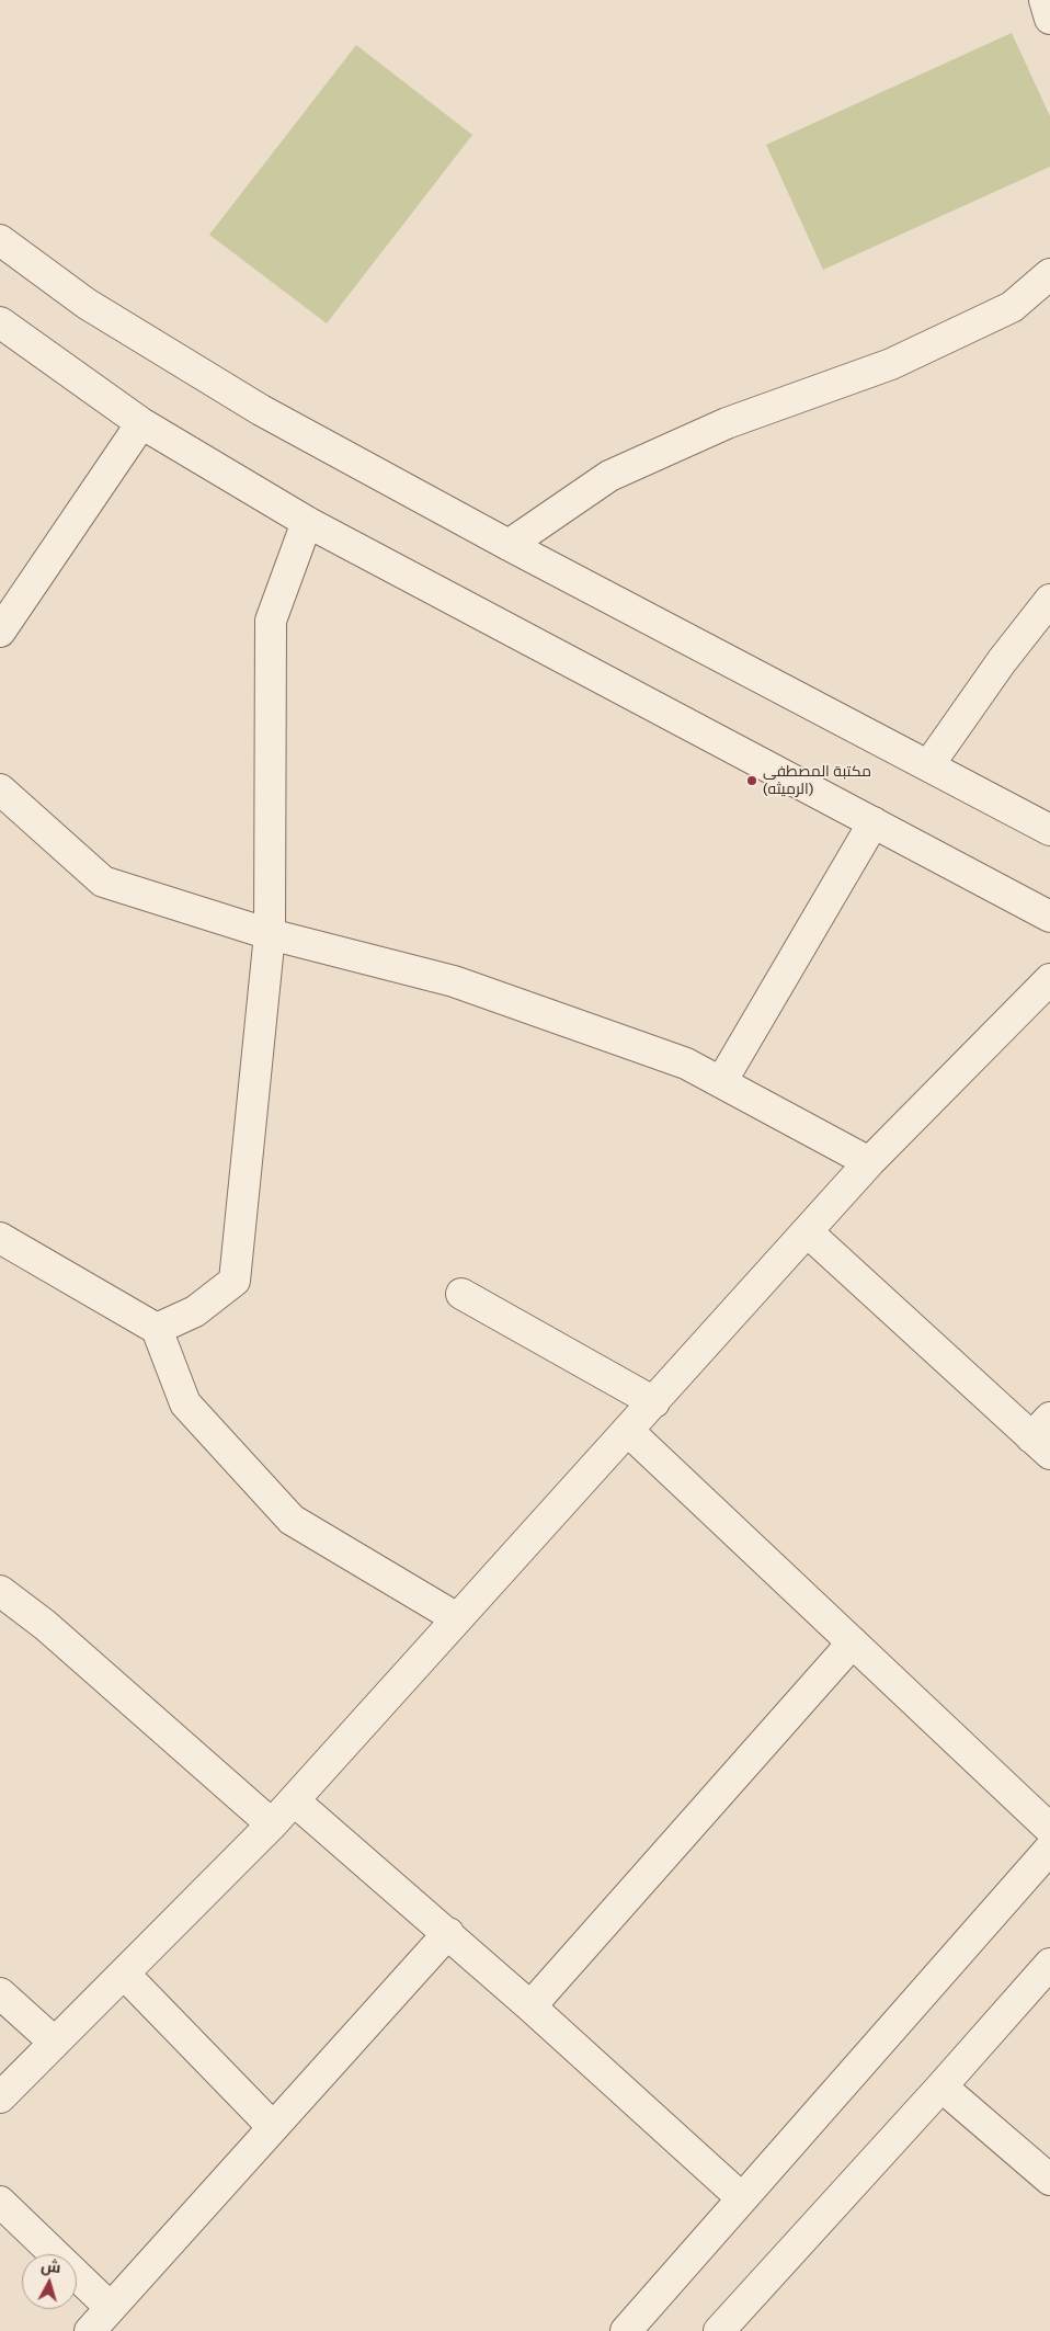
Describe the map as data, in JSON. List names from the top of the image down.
{
  "places": ["مكتبة المصطفى (الرميثه)"],
  "north": "top"
}
